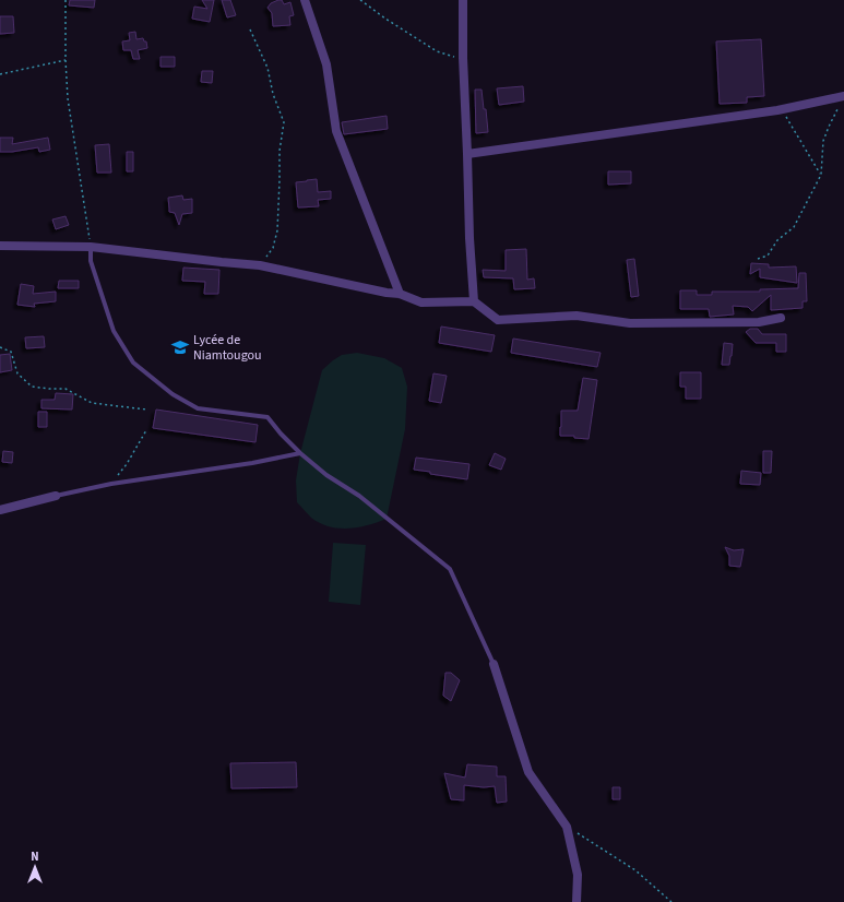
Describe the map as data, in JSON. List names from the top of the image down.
{
  "places": {
    "school or university": ["Lycée de Niamtougou"]
  },
  "north": "top"
}
